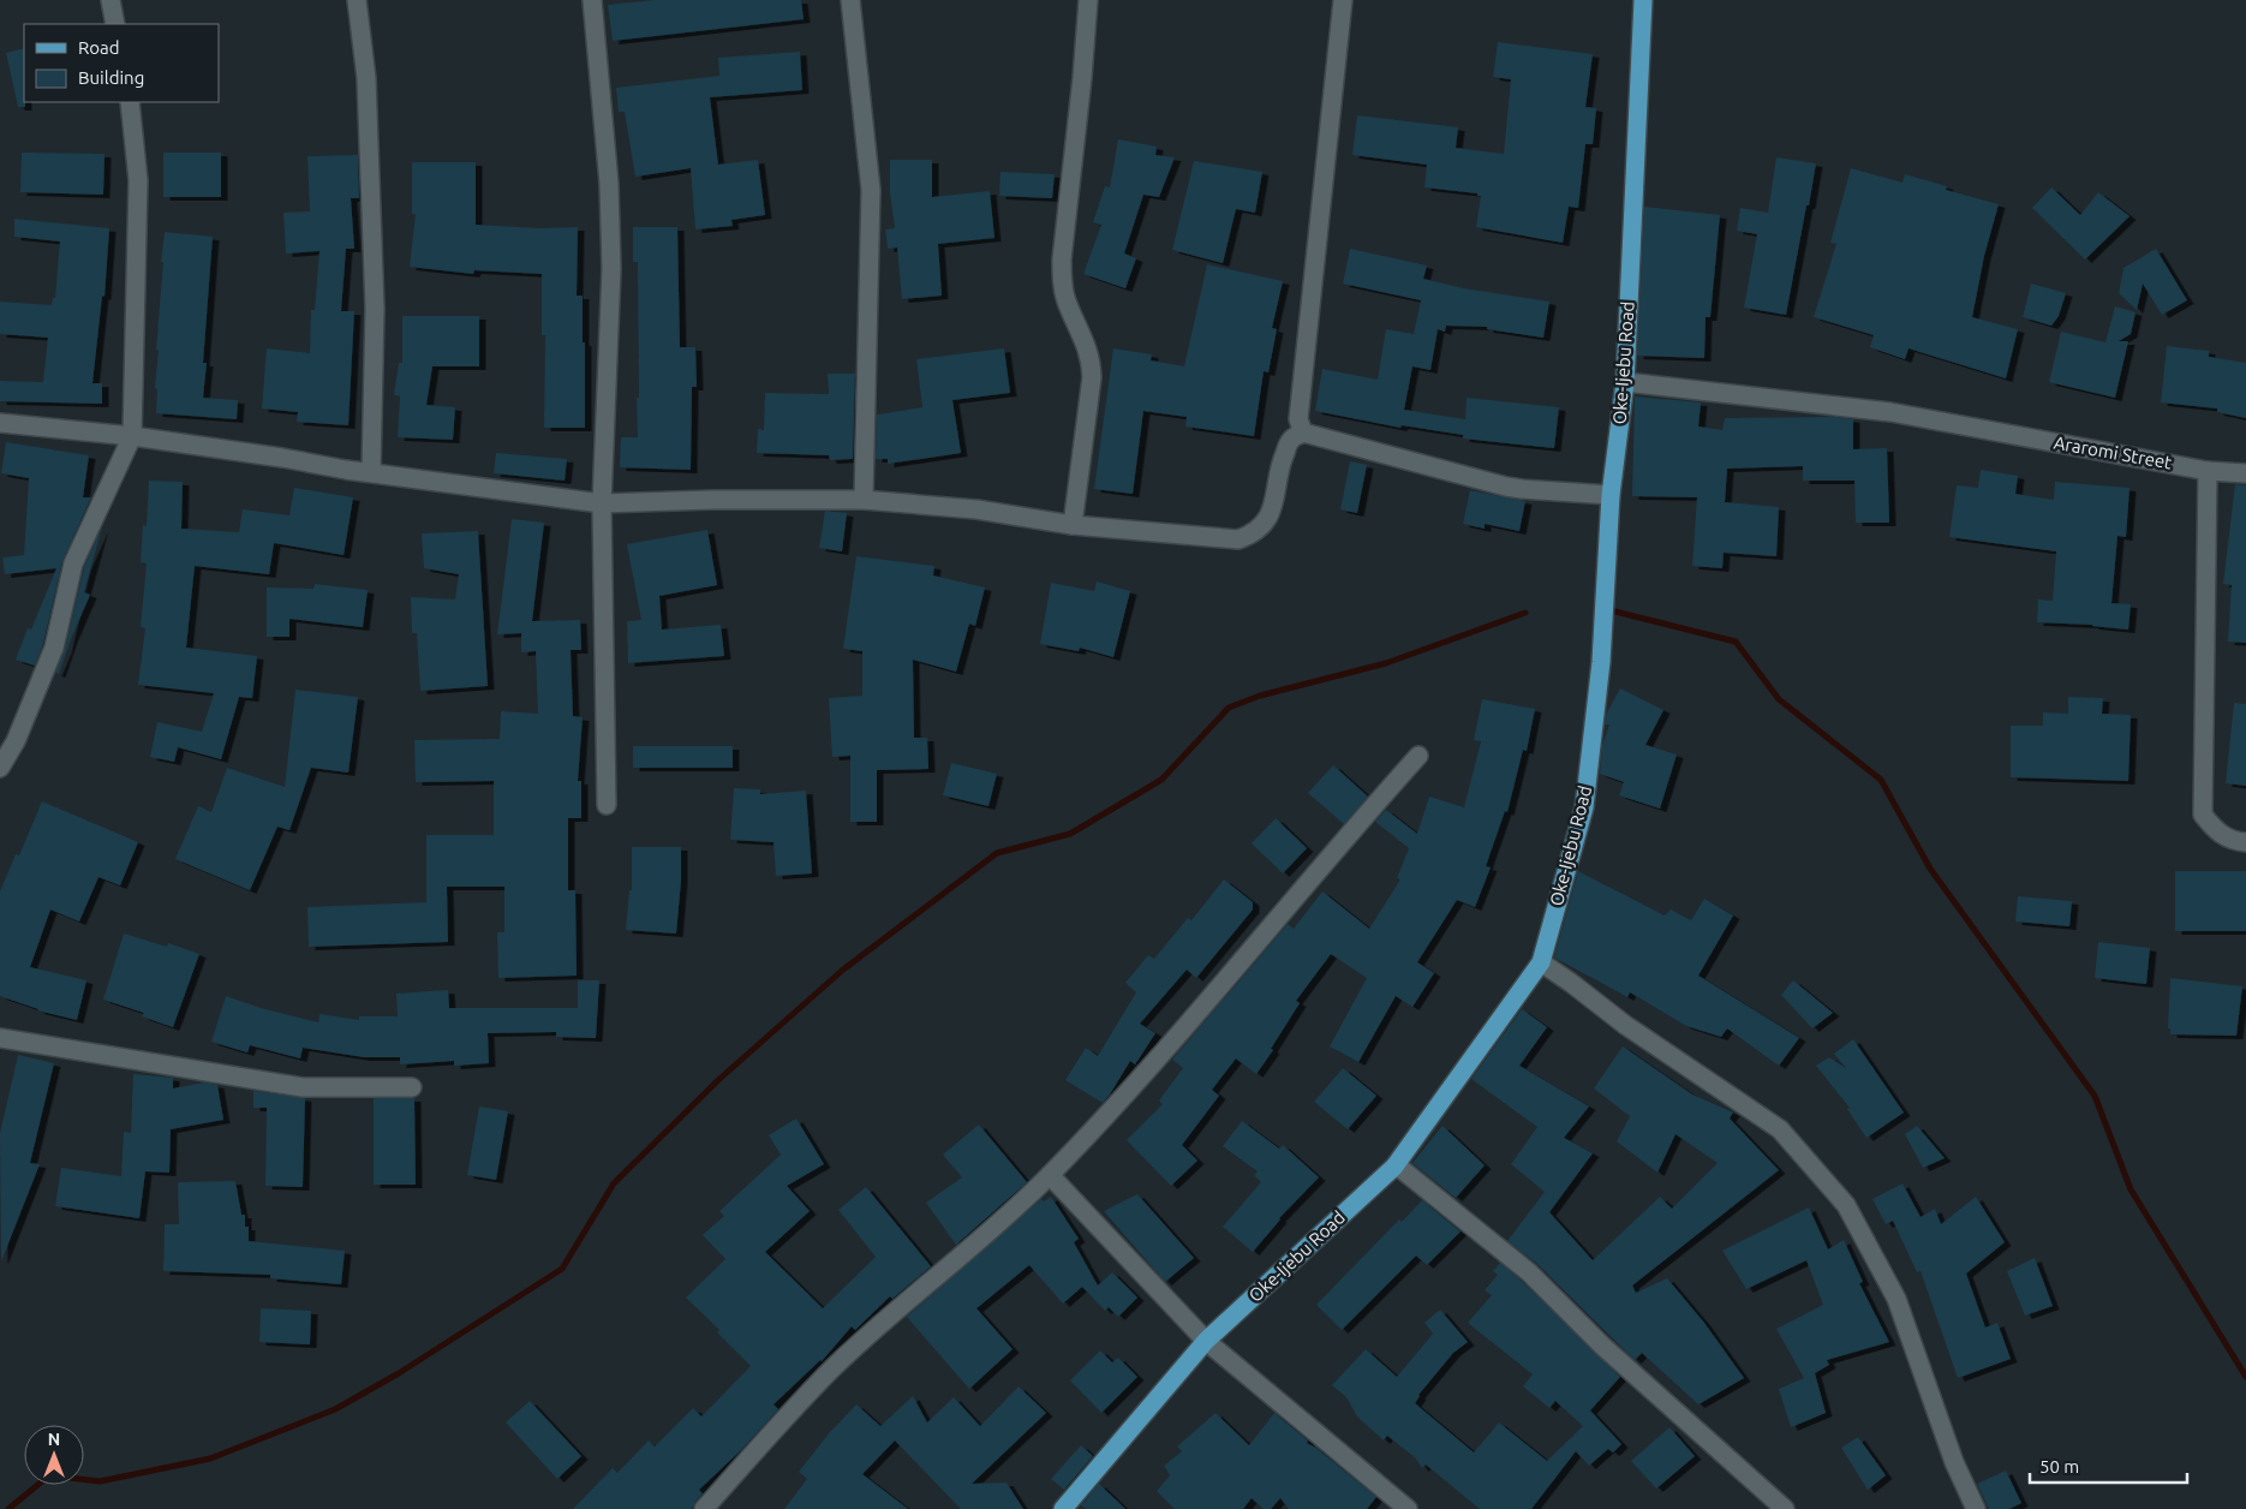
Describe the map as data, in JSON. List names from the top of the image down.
{
  "streets": {
    "main road": ["Oke-Ijebu Road"],
    "street": ["Araromi Street"]
  },
  "crossings": [
    ["Oke-Ijebu Road", "Araromi Street"]
  ],
  "legend": ["Road", "Building"],
  "scale_bar": "50 m",
  "north": "top"
}
